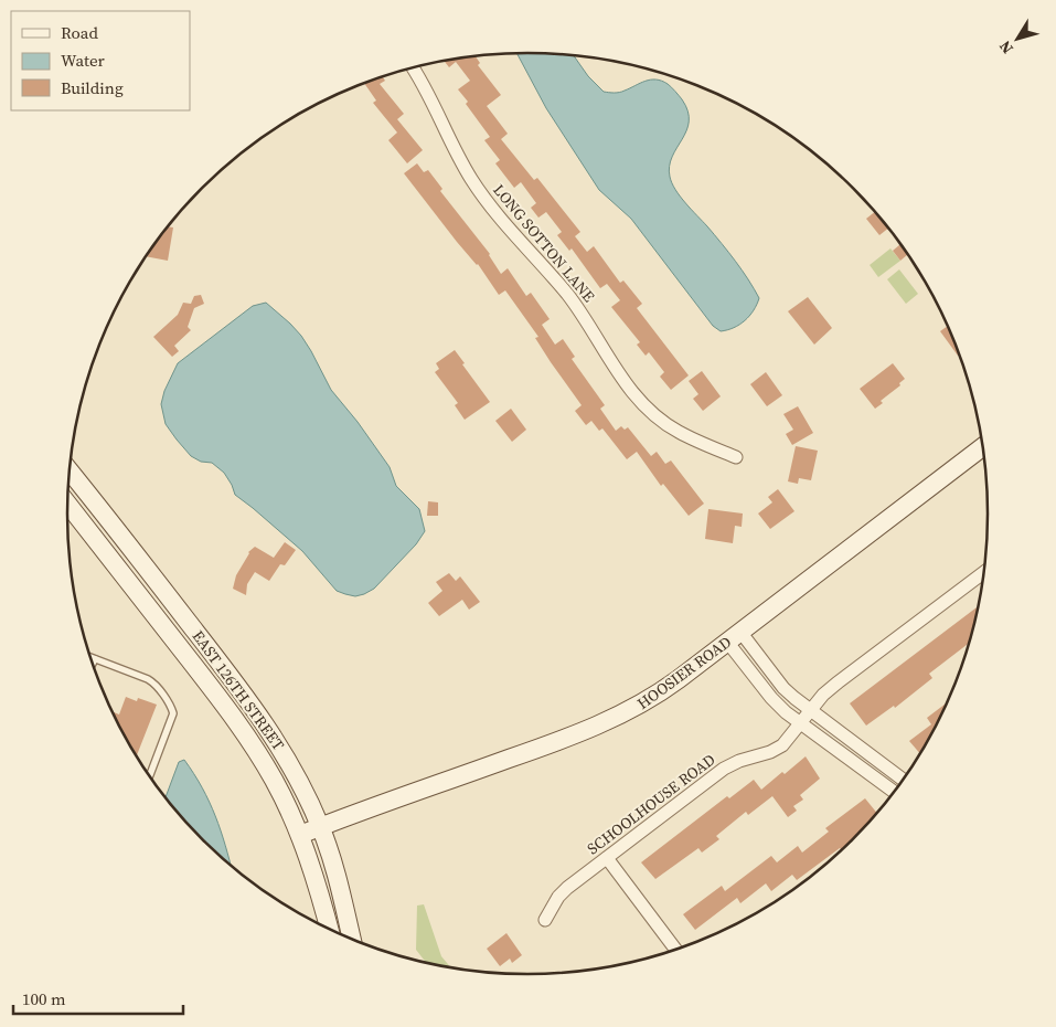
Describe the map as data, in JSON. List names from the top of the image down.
{
  "streets": {
    "main road": ["HOOSIER ROAD", "EAST 126TH STREET"],
    "street": ["LONG SOTTON LANE", "SCHOOLHOUSE ROAD"]
  },
  "crossings": [
    ["HOOSIER ROAD", "EAST 126TH STREET"]
  ],
  "legend": ["Road", "Water", "Building"],
  "scale_bar": "100 m",
  "north": "bottom left"
}
